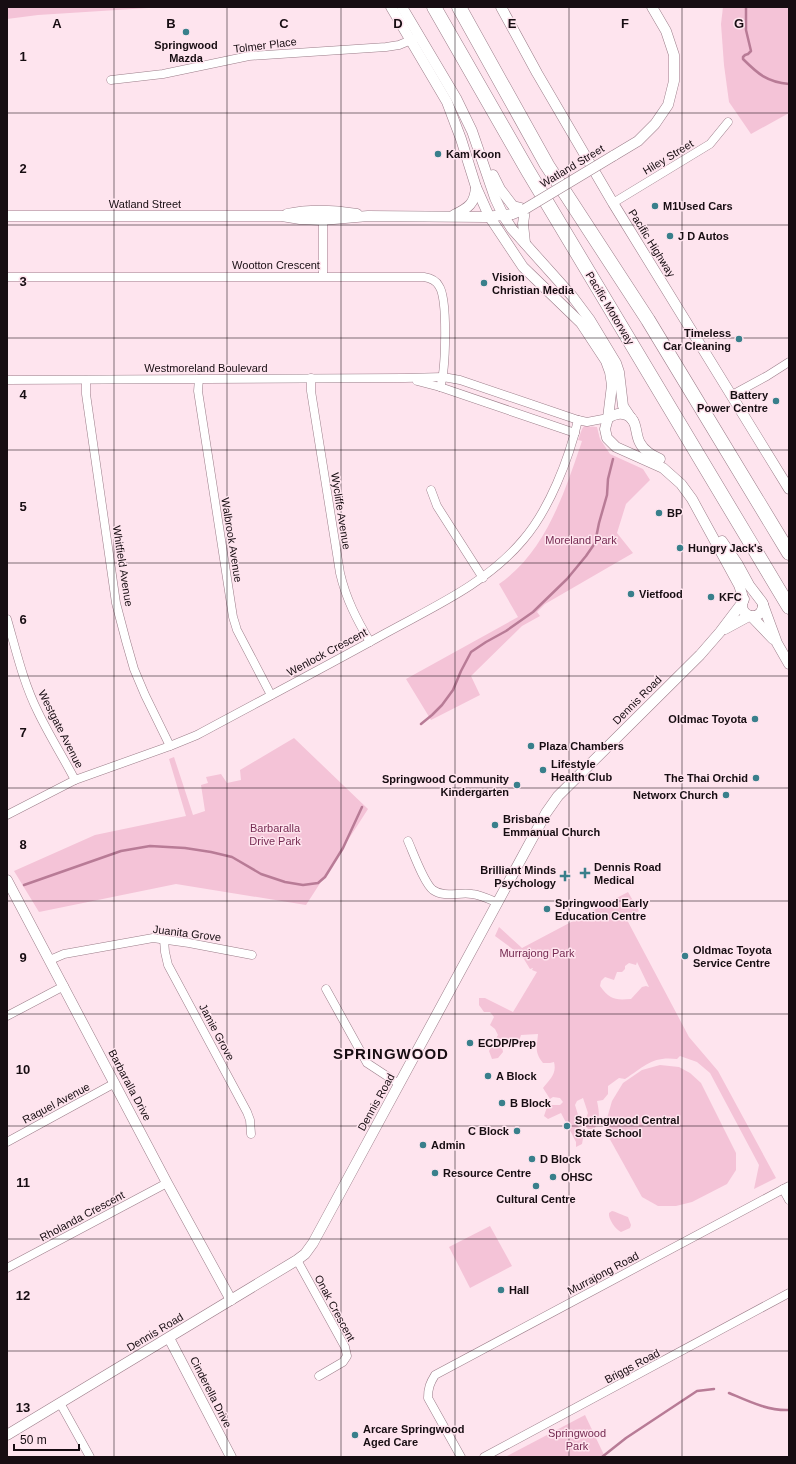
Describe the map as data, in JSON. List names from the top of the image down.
{
  "streets": {
    "highway": ["Pacific Motorway"],
    "street": [
      "Tolmer Place",
      "Hiley Street",
      "Watland Street",
      "Pacific Highway",
      "Wootton Crescent",
      "Westmoreland Boulevard",
      "Wycliffe Avenue",
      "Walbrook Avenue",
      "Whitfield Avenue",
      "Wenlock Crescent",
      "Dennis Road",
      "Westgate Avenue",
      "Juanita Grove",
      "Jamie Grove",
      "Barbaralla Drive",
      "Raquel Avenue",
      "Rholanda Crescent",
      "Murrajong Road",
      "Onak Crescent",
      "Briggs Road",
      "Cinderella Drive"
    ]
  },
  "crossings": [
    ["Hiley Street", "Pacific Highway"],
    ["Wootton Crescent", "Westmoreland Boulevard"],
    ["Westmoreland Boulevard", "Wycliffe Avenue"],
    ["Westmoreland Boulevard", "Walbrook Avenue"],
    ["Westmoreland Boulevard", "Whitfield Avenue"],
    ["Westmoreland Boulevard", "Wenlock Crescent"],
    ["Wycliffe Avenue", "Wenlock Crescent"],
    ["Walbrook Avenue", "Wenlock Crescent"],
    ["Whitfield Avenue", "Wenlock Crescent"],
    ["Wenlock Crescent", "Westgate Avenue"],
    ["Dennis Road", "Barbaralla Drive"],
    ["Dennis Road", "Onak Crescent"],
    ["Dennis Road", "Cinderella Drive"],
    ["Juanita Grove", "Jamie Grove"],
    ["Juanita Grove", "Barbaralla Drive"],
    ["Barbaralla Drive", "Raquel Avenue"],
    ["Barbaralla Drive", "Rholanda Crescent"]
  ],
  "districts": ["SPRINGWOOD"],
  "parks": [
    "Moreland Park",
    "Barbaralla Drive Park",
    "Murrajong Park",
    "Springwood Park"
  ],
  "places": {
    "other": [
      "Springwood Mazda",
      "Kam Koon",
      "M1Used Cars",
      "J D Autos",
      "Vision Christian Media",
      "Timeless Car Cleaning",
      "Battery Power Centre",
      "BP",
      "Hungry Jack's",
      "Vietfood",
      "KFC",
      "Oldmac Toyota",
      "Plaza Chambers",
      "Lifestyle Health Club",
      "The Thai Orchid",
      "Springwood Community Kindergarten",
      "Networx Church",
      "Brisbane Emmanual Church",
      "Springwood Early Education Centre",
      "Oldmac Toyota Service Centre",
      "ECDP/Prep",
      "A Block",
      "B Block",
      "Springwood Central State School",
      "C Block",
      "Admin",
      "D Block",
      "Resource Centre",
      "OHSC",
      "Cultural Centre",
      "Hall",
      "Arcare Springwood Aged Care"
    ],
    "health": ["Dennis Road Medical", "Brilliant Minds Psychology"]
  },
  "scale_bar": "50 m",
  "grid": {
    "columns": [
      "A",
      "B",
      "C",
      "D",
      "E",
      "F",
      "G"
    ],
    "rows": [
      "1",
      "2",
      "3",
      "4",
      "5",
      "6",
      "7",
      "8",
      "9",
      "10",
      "11",
      "12",
      "13"
    ]
  }
}
